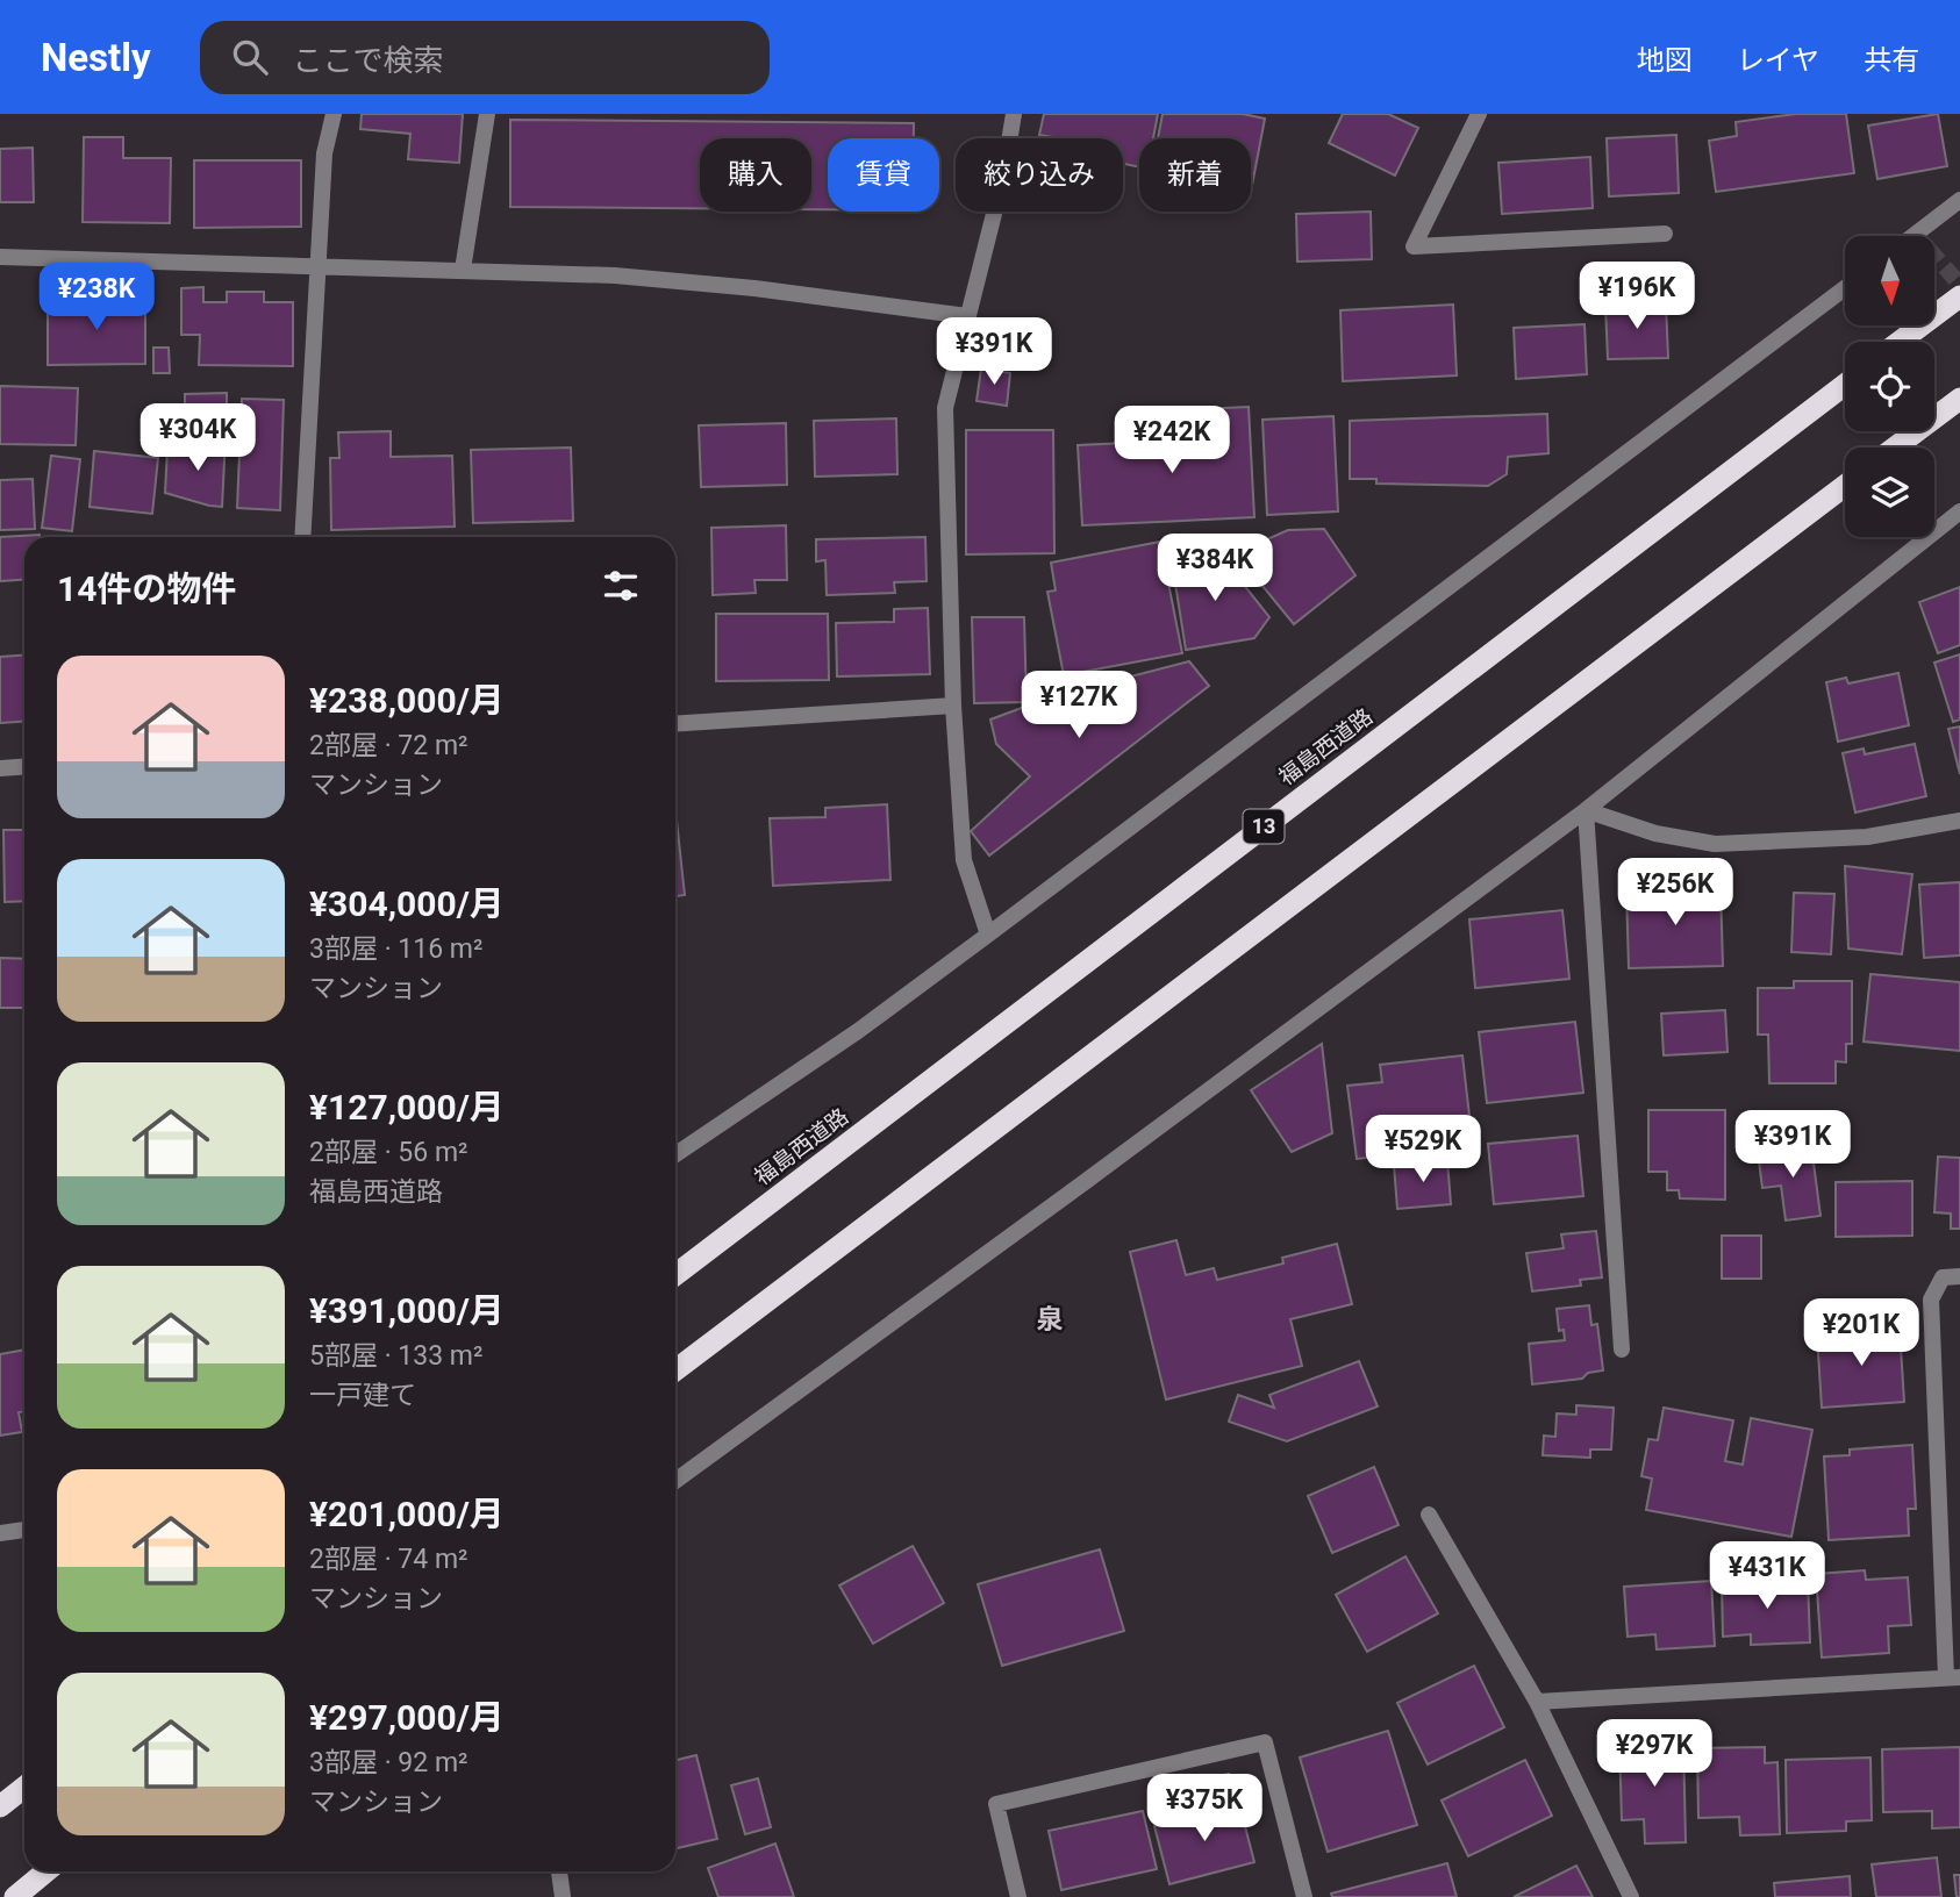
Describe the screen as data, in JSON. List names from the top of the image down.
{
  "streets": {
    "highway": ["福島西道路", "13"]
  },
  "districts": ["泉"],
  "north": "bottom",
  "page": {
    "header": "Nestly",
    "search": "ここで検索",
    "nav": ["地図", "レイヤ", "共有"],
    "chip": [
      "購入",
      "賃貸",
      "絞り込み",
      "新着"
    ],
    "price": [
      "¥196K",
      "¥238K",
      "¥391K",
      "¥304K",
      "¥242K",
      "¥384K",
      "¥127K",
      "¥256K",
      "¥391K",
      "¥529K",
      "¥201K",
      "¥431K",
      "¥297K",
      "¥375K"
    ],
    "heading": "14件の物件",
    "list": [
      {
        "name": "¥238,000/月",
        "note": "2部屋 · 72 m² · マンション"
      },
      {
        "name": "¥304,000/月",
        "note": "3部屋 · 116 m² · マンション"
      },
      {
        "name": "¥127,000/月",
        "note": "2部屋 · 56 m² · 福島西道路"
      },
      {
        "name": "¥391,000/月",
        "note": "5部屋 · 133 m² · 一戸建て"
      },
      {
        "name": "¥201,000/月",
        "note": "2部屋 · 74 m² · マンション"
      },
      {
        "name": "¥297,000/月",
        "note": "3部屋 · 92 m² · マンション"
      }
    ]
  }
}
